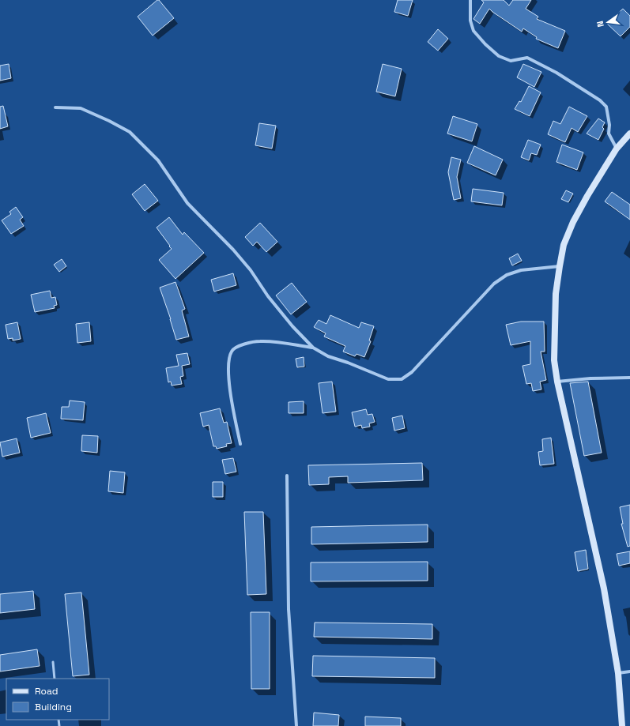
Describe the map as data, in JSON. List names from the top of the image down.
{
  "legend": ["Road", "Building"],
  "north": "left"
}
